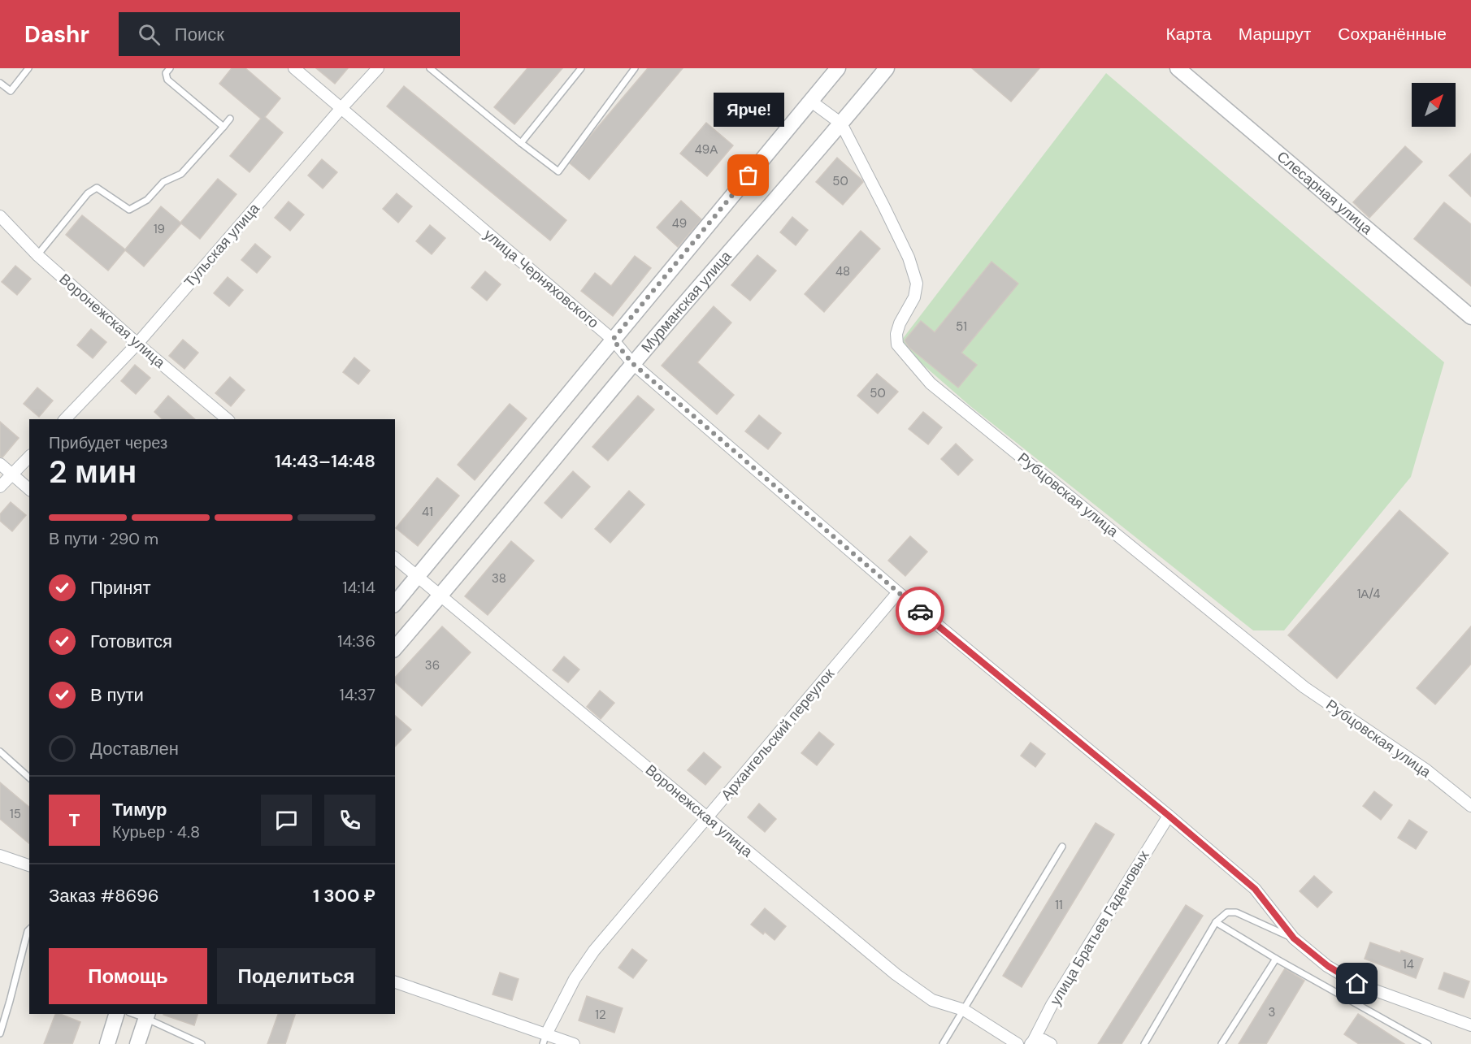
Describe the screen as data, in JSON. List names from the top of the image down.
{
  "streets": {
    "main road": ["Слесарная улица", "Мурманская улица"],
    "street": [
      "Тульская улица",
      "улица Черняховского",
      "Воронежская улица",
      "Рубцовская улица",
      "Архангельский переулок",
      "улица Братьев Гаденовых"
    ]
  },
  "crossings": [
    ["Тульская улица", "улица Черняховского"],
    ["Тульская улица", "Воронежская улица"],
    ["улица Черняховского", "Мурманская улица"],
    ["улица Черняховского", "Архангельский переулок"],
    ["улица Черняховского", "улица Братьев Гаденовых"],
    ["Мурманская улица", "Воронежская улица"],
    ["Мурманская улица", "Рубцовская улица"],
    ["Воронежская улица", "Архангельский переулок"]
  ],
  "places": ["Ярче!"],
  "house_numbers": [
    "49А",
    "50",
    "49",
    "19",
    "48",
    "51",
    "50",
    "41",
    "38",
    "1А/4",
    "36",
    "15",
    "11",
    "14",
    "3",
    "12"
  ],
  "north": "top right",
  "page": {
    "header": "Dashr",
    "search": "Поиск",
    "nav": ["Карта", "Маршрут", "Сохранённые"],
    "bubble": "Ярче!",
    "heading": ["2 мин", "Прибудет через", "14:43–14:48"],
    "panel": [
      "Тимур",
      "Курьер · 4.8",
      "Заказ #8696",
      "1 300 ₽"
    ],
    "bar": "В пути · 290 m",
    "list": [
      ["Принят", "14:14"],
      ["Готовится", "14:36"],
      ["В пути", "14:37"],
      "Доставлен"
    ],
    "round": "Т",
    "buttons": ["Помощь", "Поделиться"]
  }
}
